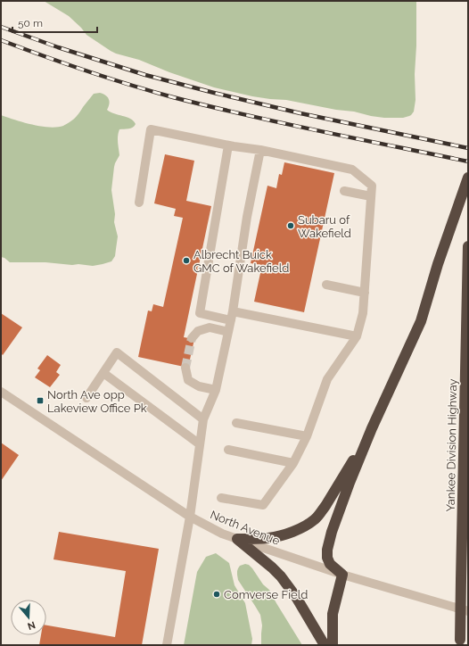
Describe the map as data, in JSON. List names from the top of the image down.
{
  "streets": {
    "highway": ["Yankee Division Highway"],
    "street": ["North Avenue"]
  },
  "places": {
    "other": ["Subaru of Wakefield", "Albrecht Buick GMC of Wakefield", "Comverse Field"],
    "transit": ["North Ave opp Lakeview Office Pk"]
  },
  "scale_bar": "50 m",
  "north": "bottom"
}
